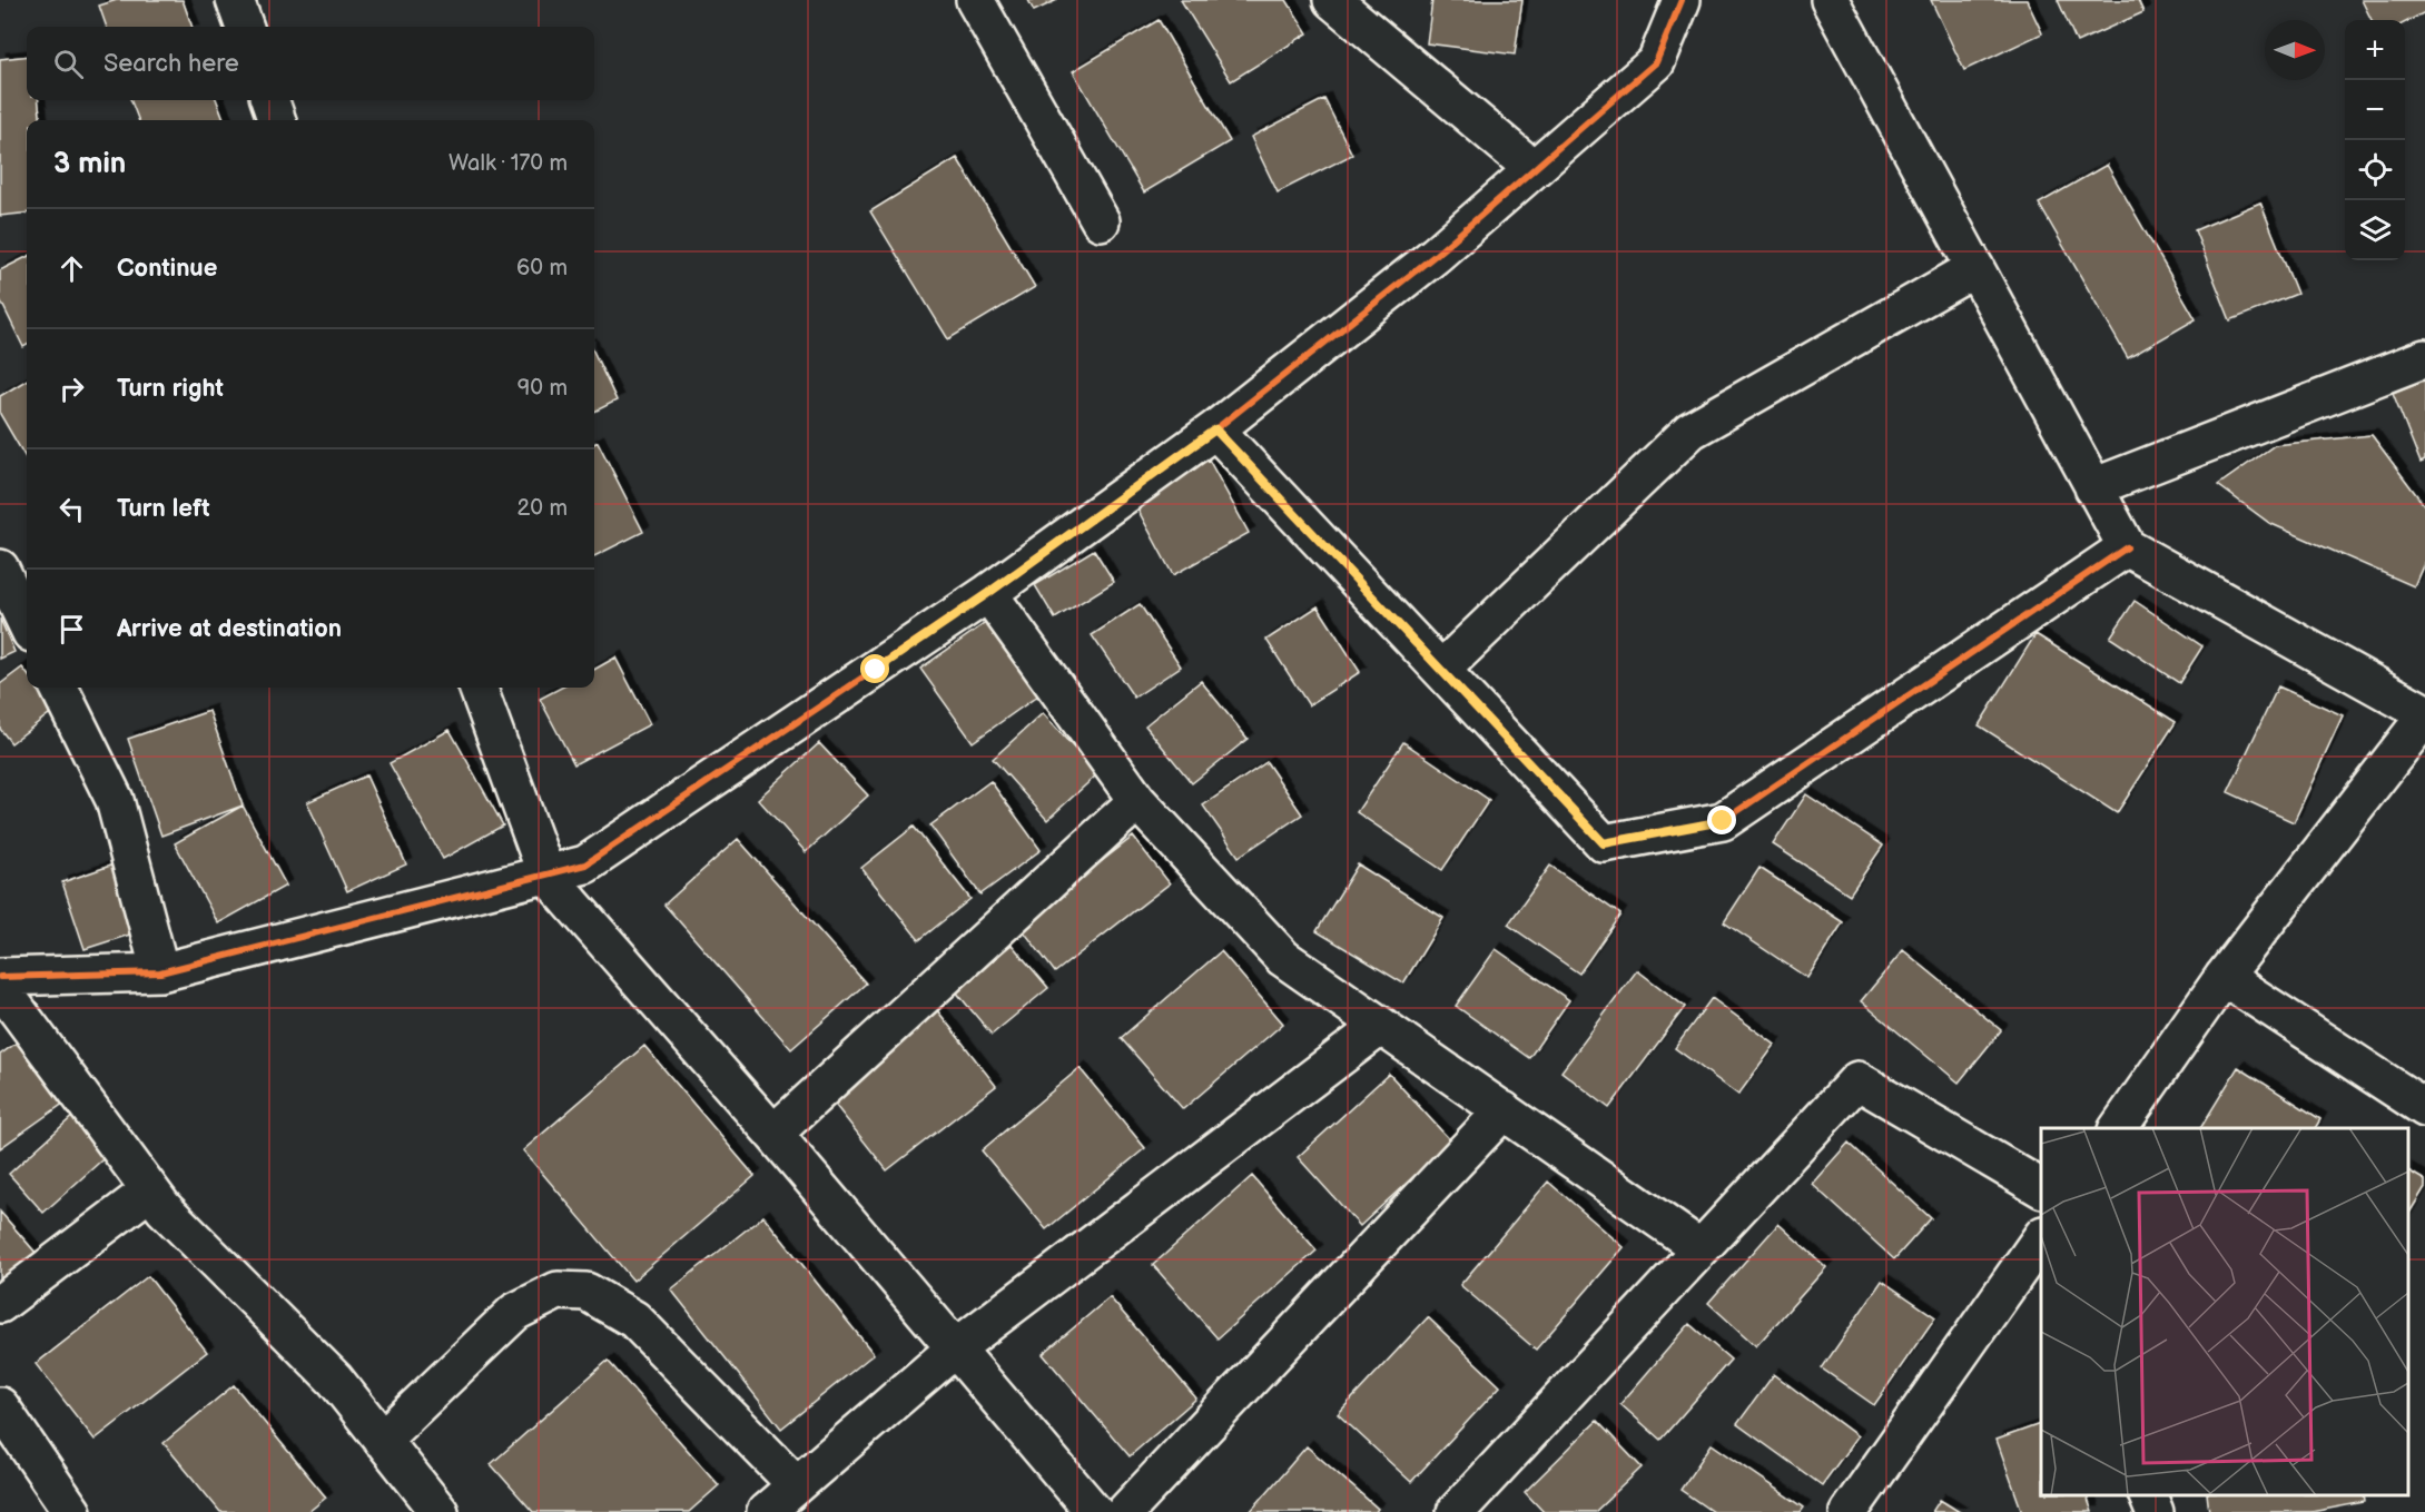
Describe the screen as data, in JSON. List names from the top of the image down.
{
  "north": "right",
  "page": {
    "map_buttons": ["+", "−"],
    "search": "Search here",
    "heading": ["3 min", "Walk · 170 m"],
    "list": [
      ["Continue", "60 m"],
      ["Turn right", "90 m"],
      ["Turn left", "20 m"],
      "Arrive at destination"
    ]
  }
}
